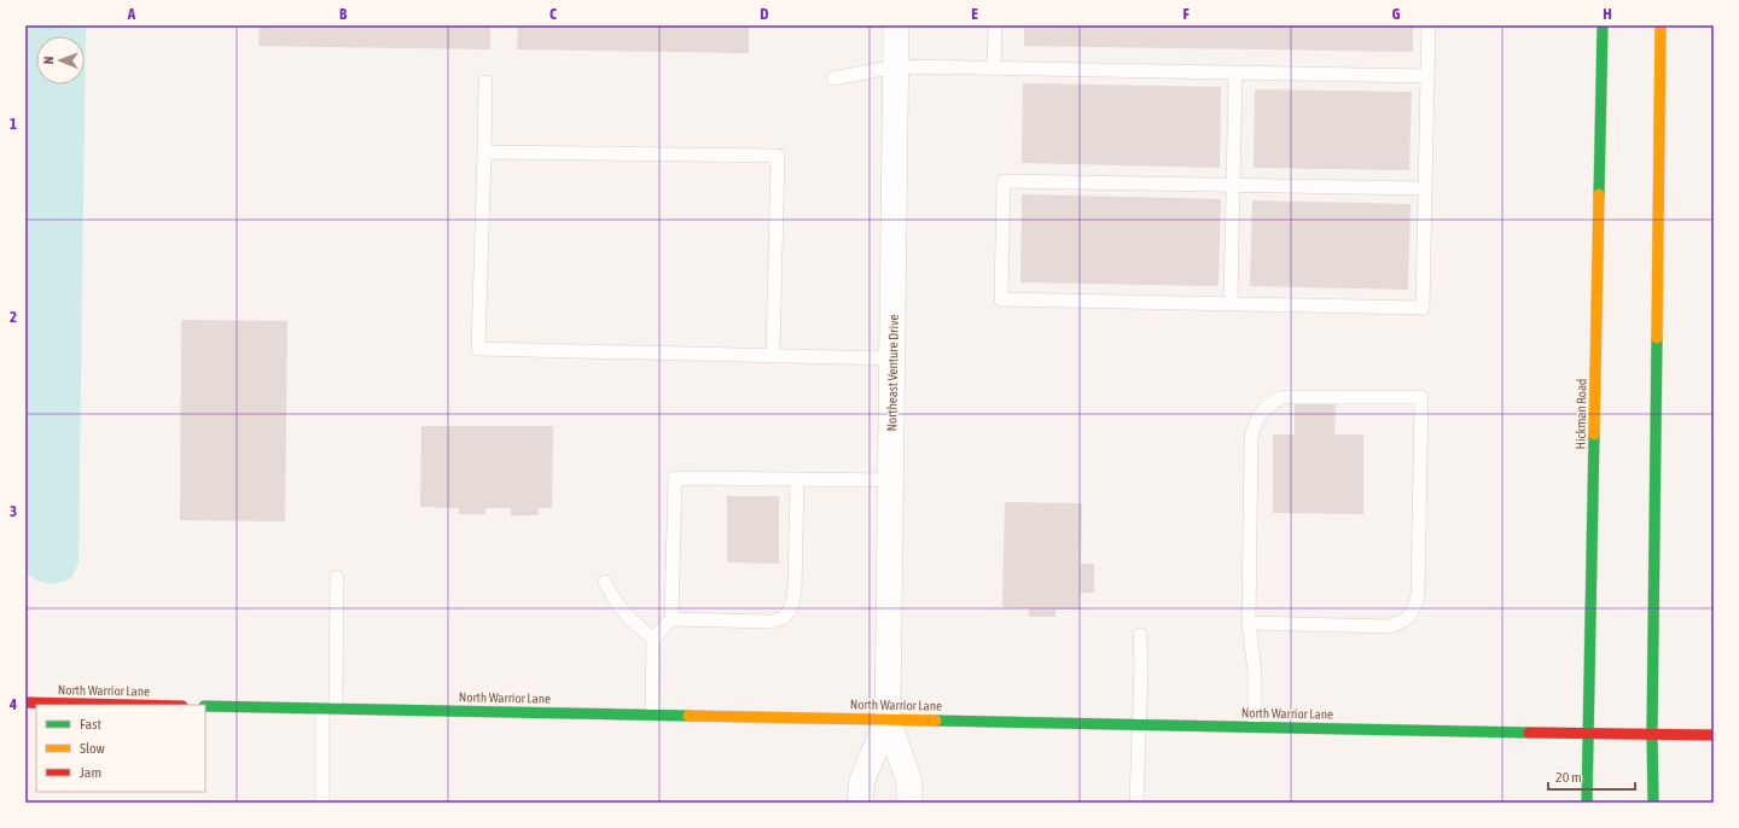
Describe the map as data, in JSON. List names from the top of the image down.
{
  "streets": {
    "main road": ["Hickman Road", "North Warrior Lane"],
    "street": ["Northeast Venture Drive"]
  },
  "crossings": [
    ["Northeast Venture Drive", "North Warrior Lane"],
    ["Hickman Road", "North Warrior Lane"]
  ],
  "legend": ["Fast", "Slow", "Jam"],
  "scale_bar": "20 m",
  "north": "left",
  "grid": {
    "columns": [
      "A",
      "B",
      "C",
      "D",
      "E",
      "F",
      "G",
      "H"
    ],
    "rows": [
      "1",
      "2",
      "3",
      "4"
    ]
  }
}
